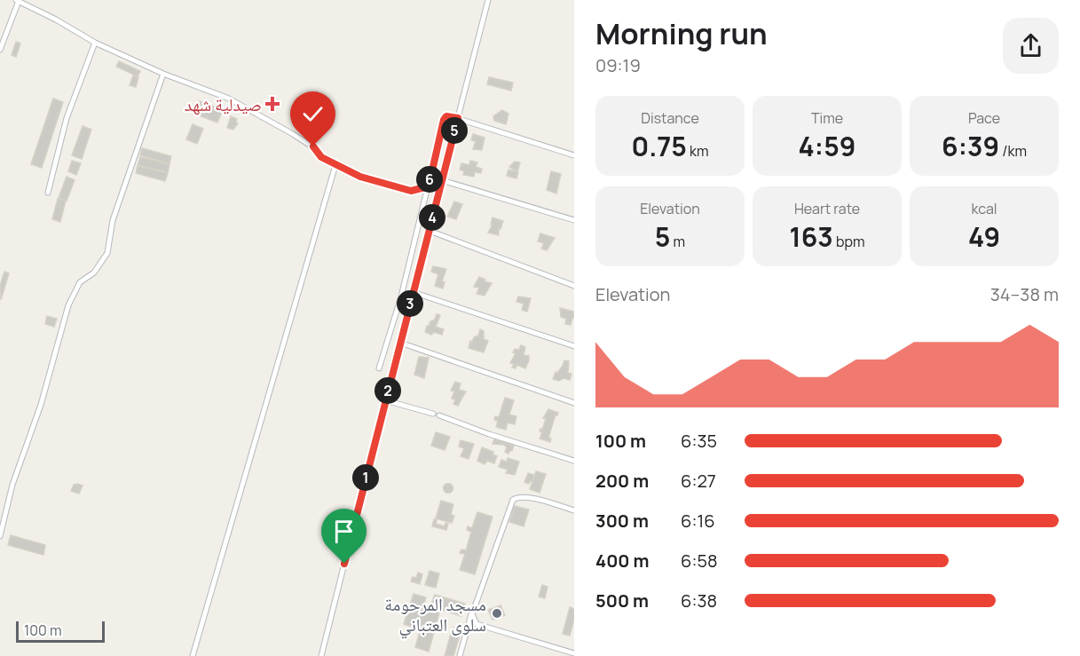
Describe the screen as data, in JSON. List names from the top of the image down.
{
  "places": {
    "health": ["صيدلية شهد"],
    "other": ["مسجد المرحومة سلوى العتباني"]
  },
  "scale_bar": "100 m",
  "page": {
    "heading": ["Morning run", "09:19"],
    "stats": [
      ["Distance", "0.75 km"],
      ["Time", "4:59"],
      ["Pace", "6:39 /km"],
      ["Elevation", "5 m"],
      ["Heart rate", "163 bpm"],
      ["kcal", "49"]
    ],
    "pins": [
      "5",
      "6",
      "4",
      "3",
      "2",
      "1"
    ],
    "chart": ["Elevation", "34–38 m"],
    "list": [
      {
        "name": "100 m",
        "note": "6:35"
      },
      {
        "name": "200 m",
        "note": "6:27"
      },
      {
        "name": "300 m",
        "note": "6:16"
      },
      {
        "name": "400 m",
        "note": "6:58"
      },
      {
        "name": "500 m",
        "note": "6:38"
      }
    ],
    "scale": "100 m"
  }
}
